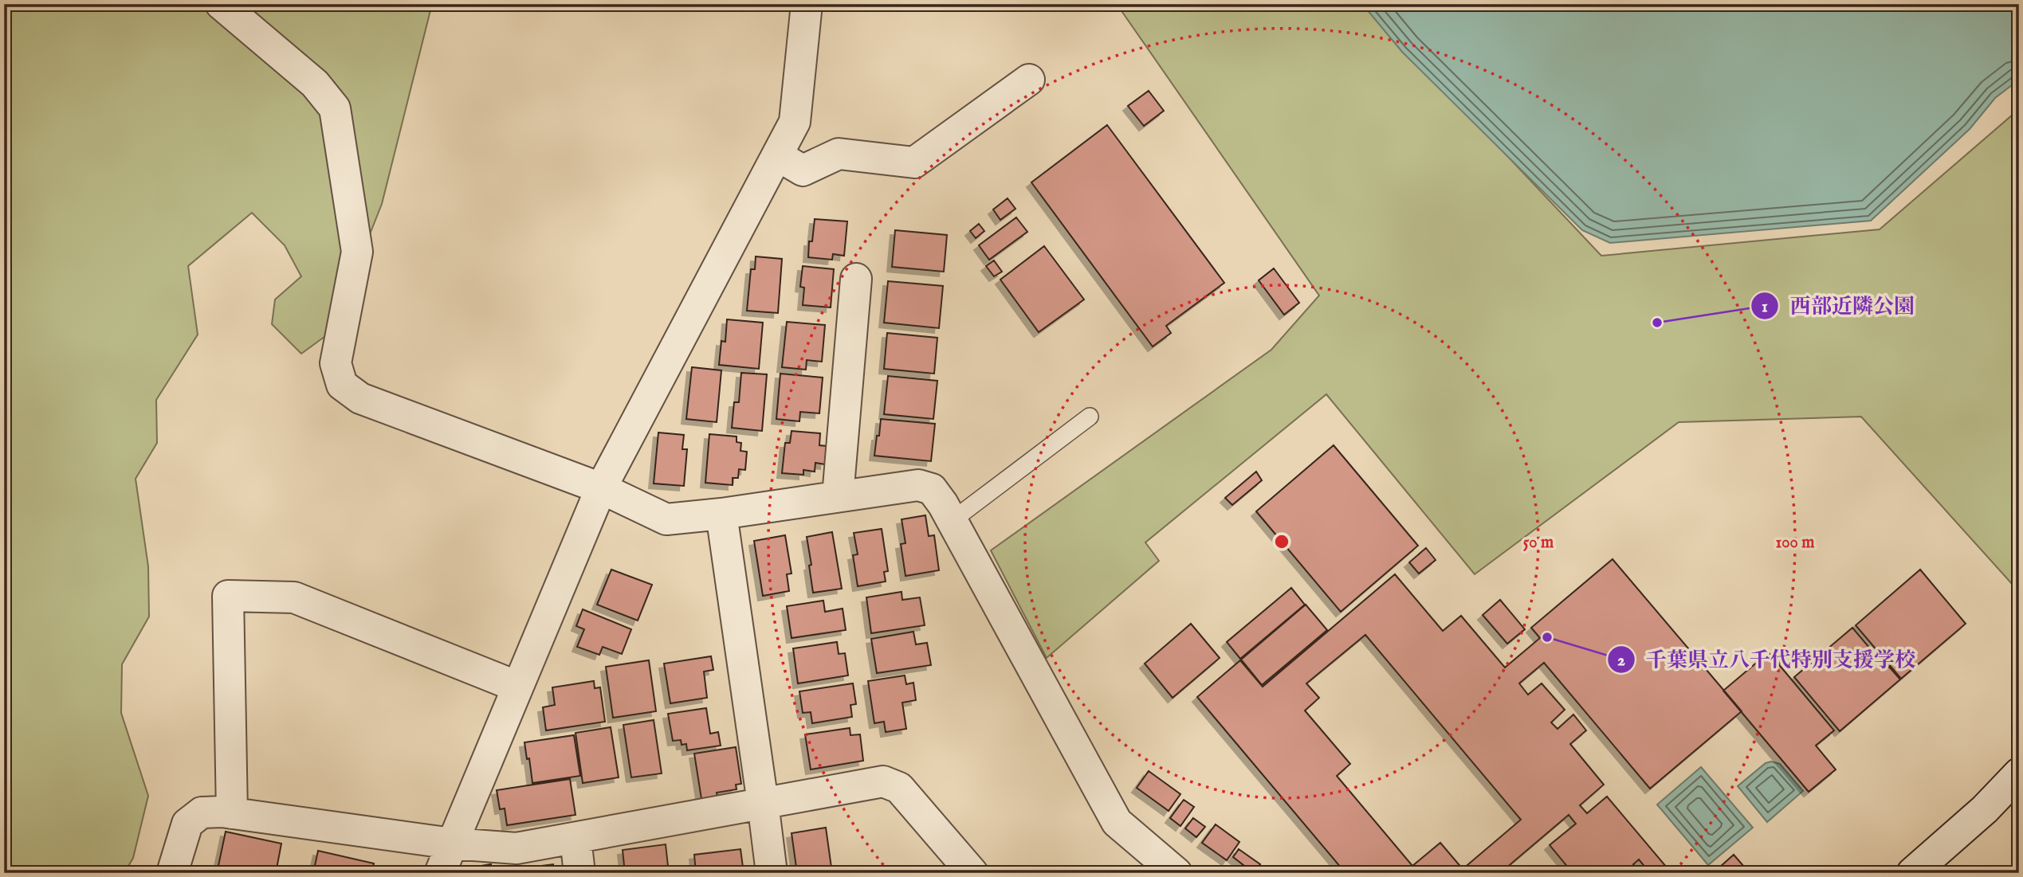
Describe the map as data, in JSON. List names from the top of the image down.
{
  "places": ["西部近隣公園", "千葉県立八千代特別支援学校"],
  "rings": ["50 m", "100 m"]
}
